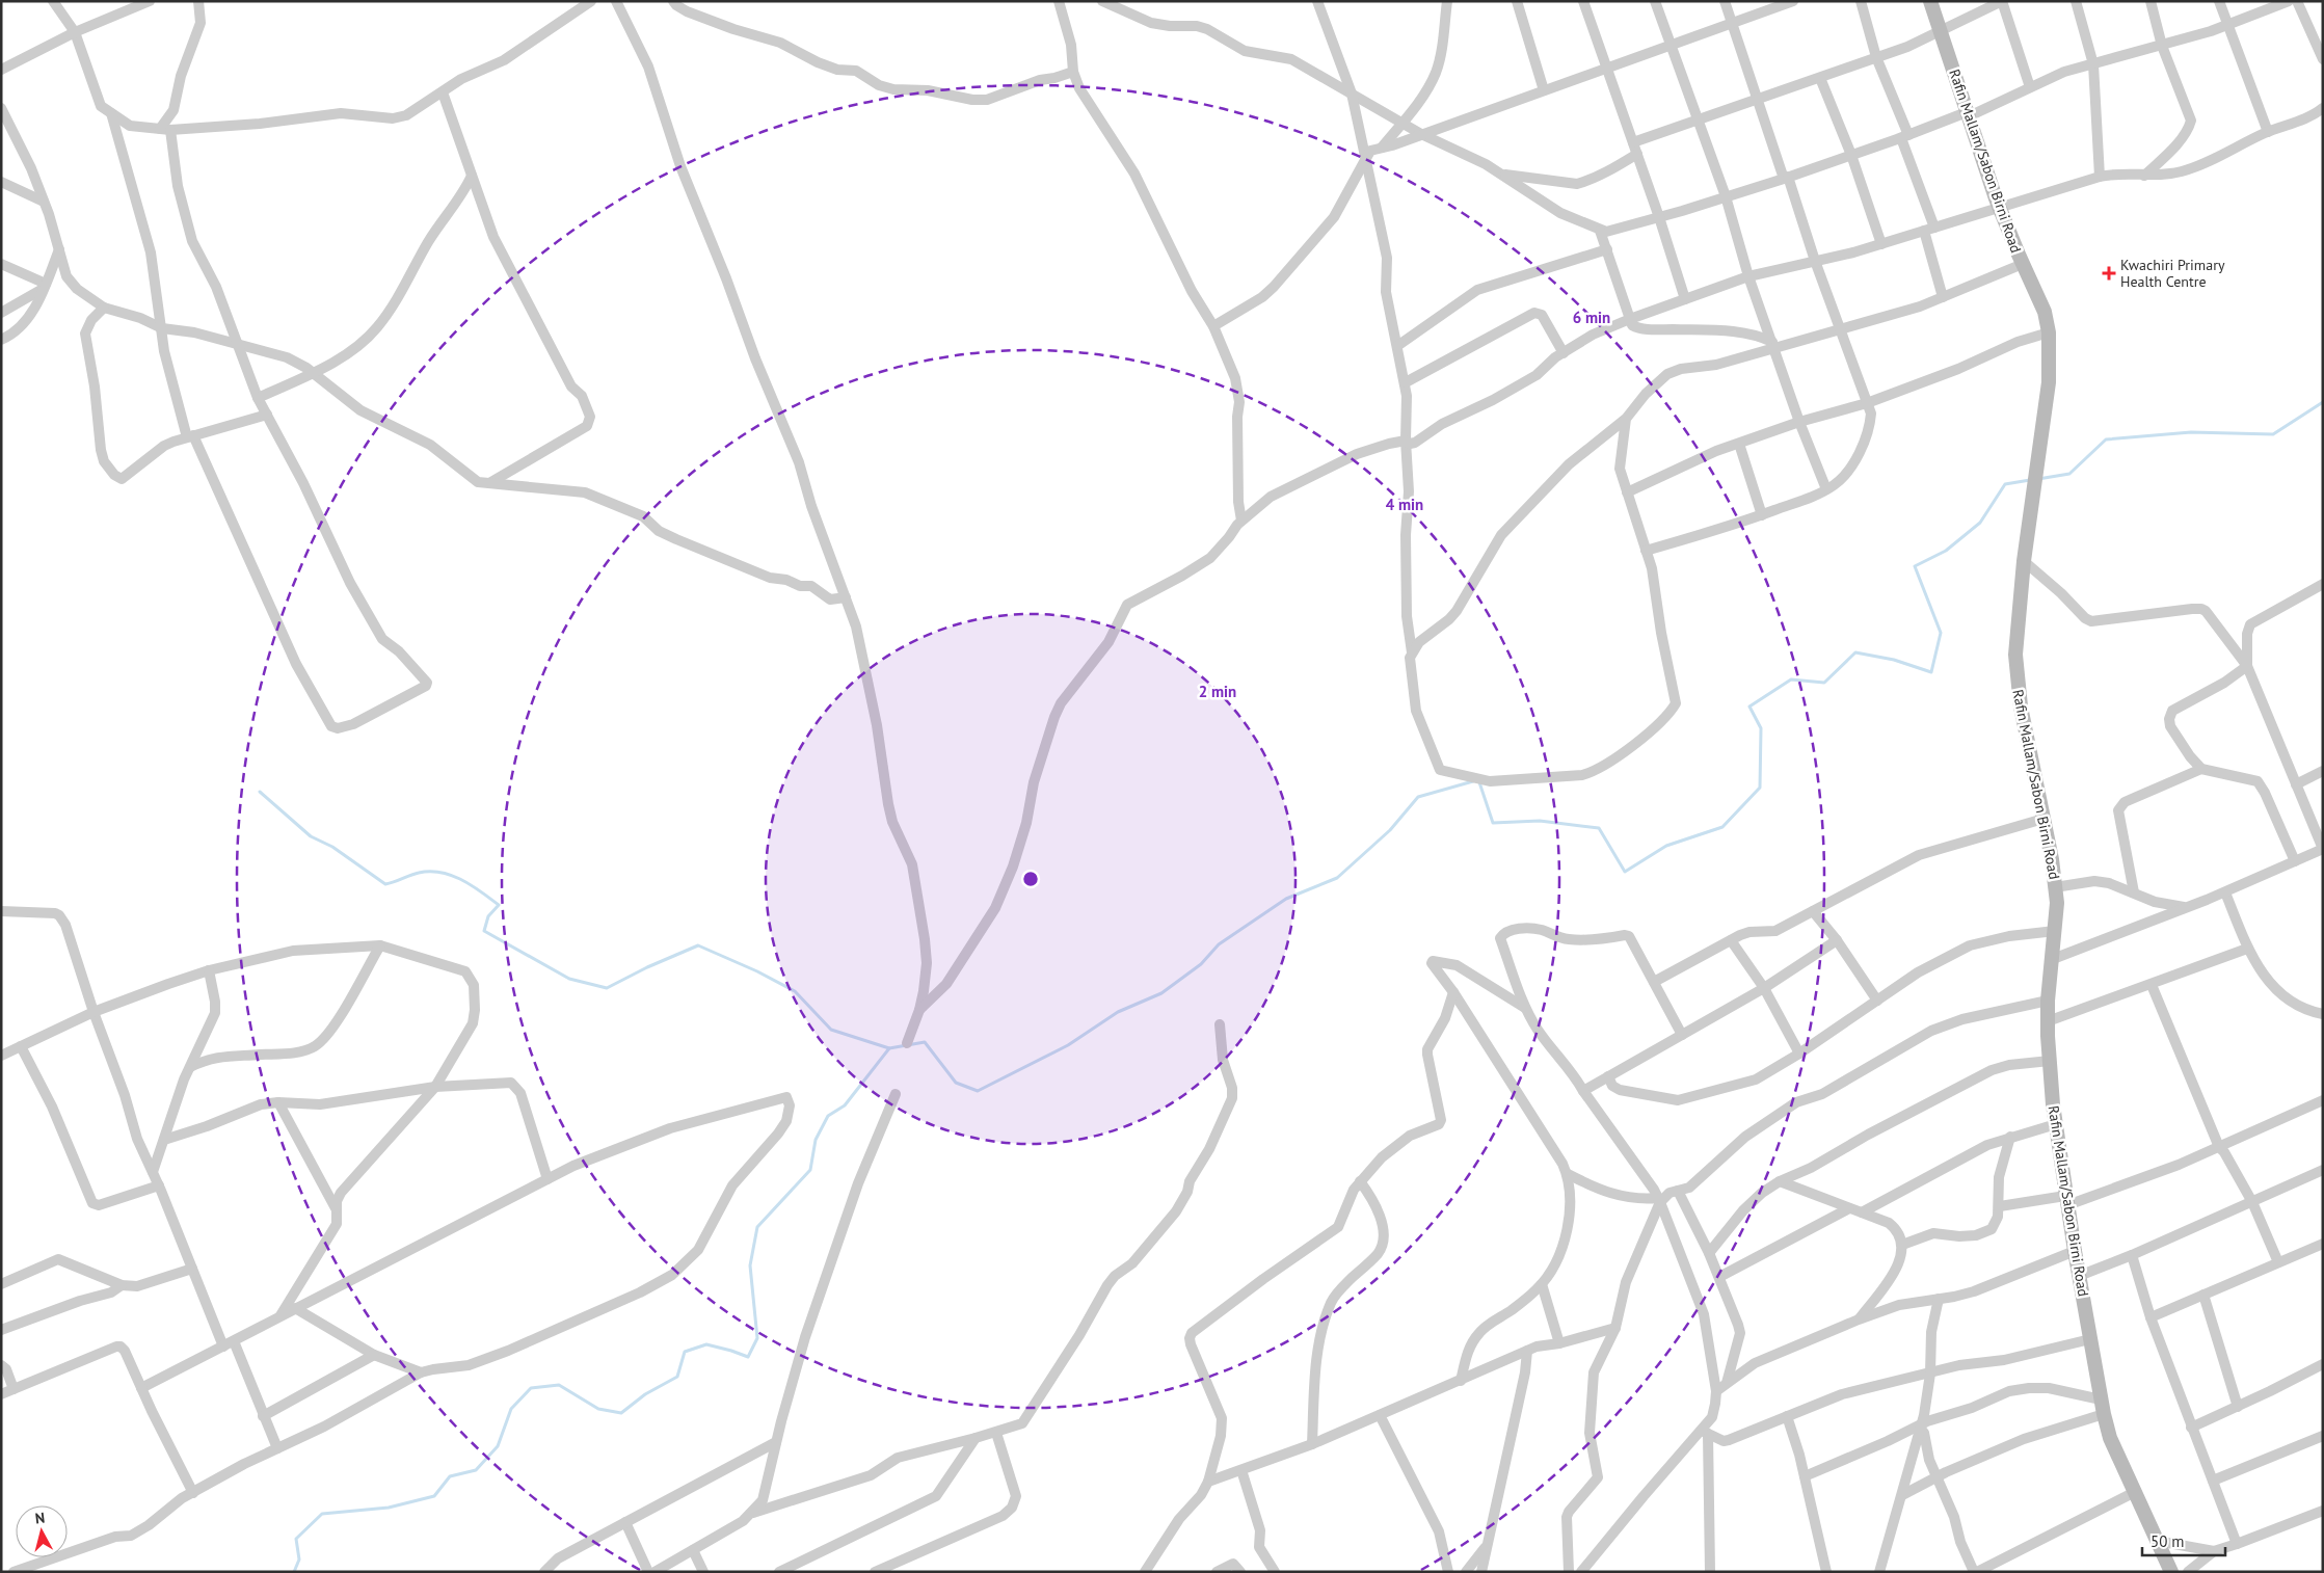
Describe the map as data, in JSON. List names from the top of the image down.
{
  "streets": {
    "street": ["Rafin Mallam/Sabon Birni Road"]
  },
  "places": {
    "health": ["Kwachiri Primary Health Centre"]
  },
  "scale_bar": "50 m",
  "north": "top",
  "rings": ["6 min", "4 min", "2 min"]
}
